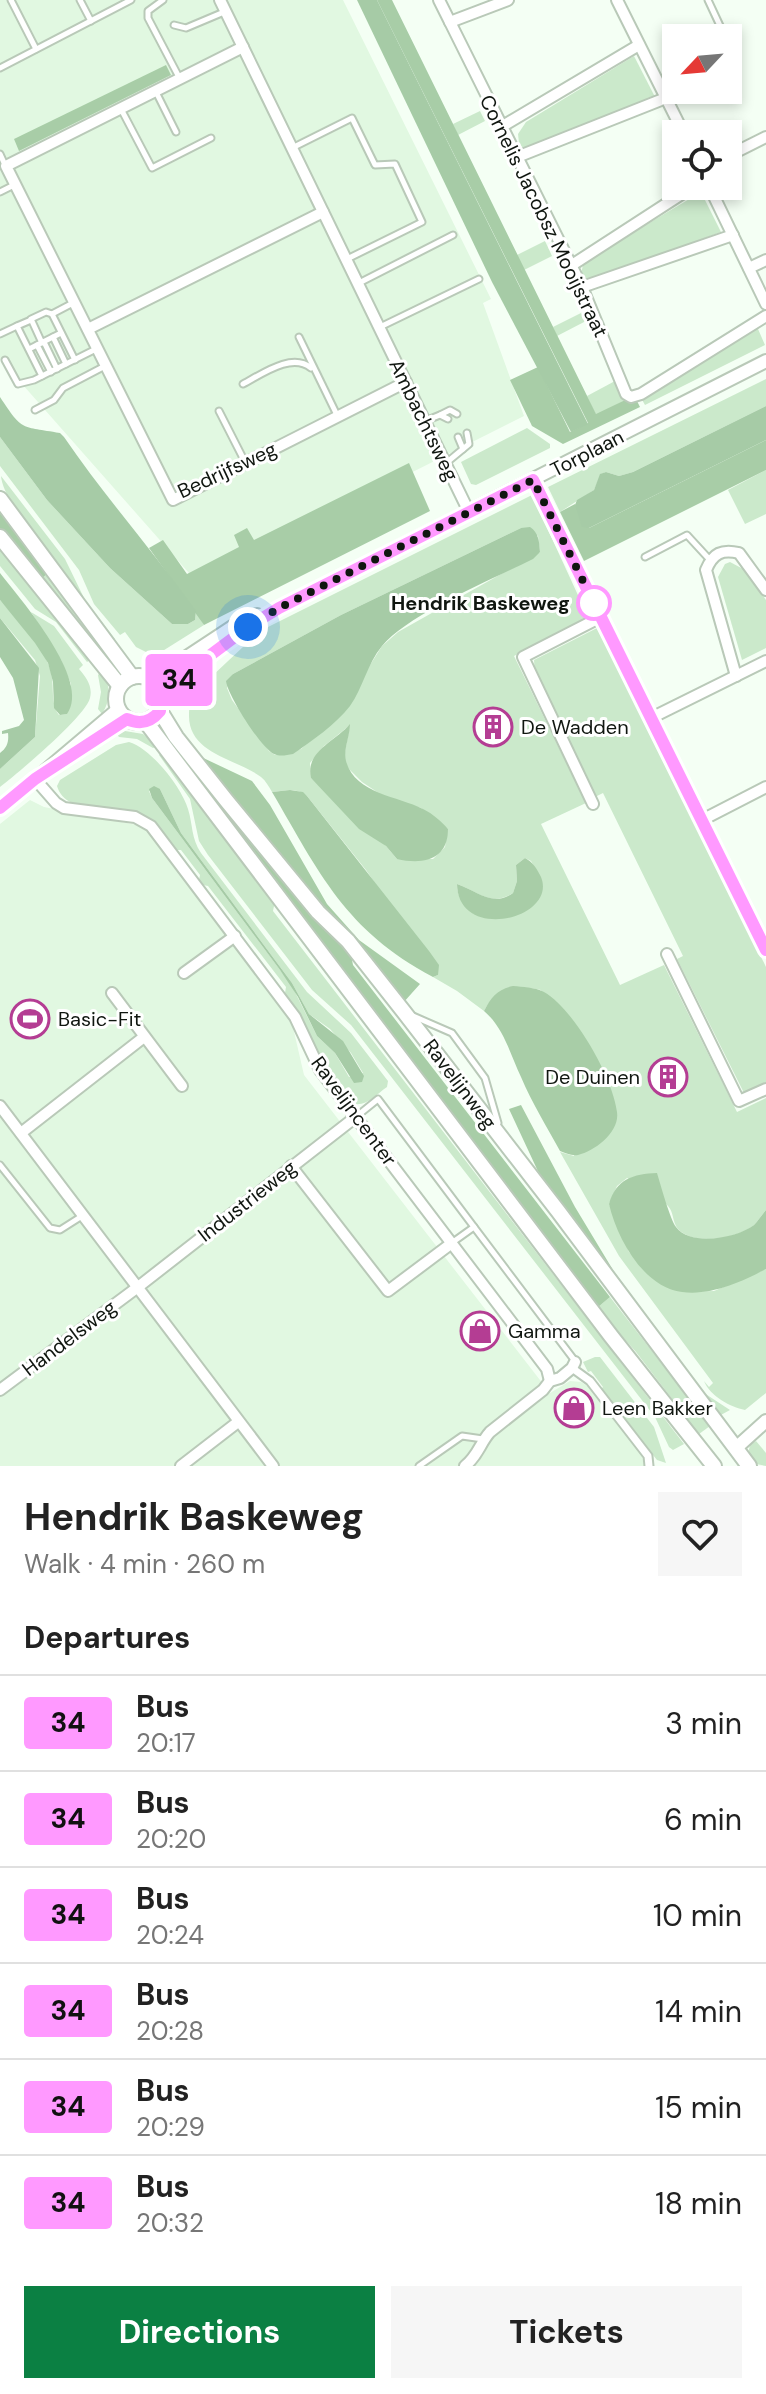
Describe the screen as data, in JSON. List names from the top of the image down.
{
  "streets": {
    "main road": ["Ravelijnweg"],
    "street": [
      "Cornelis Jacobsz Mooijstraat",
      "Ambachtsweg",
      "Torplaan",
      "Bedrijfsweg",
      "Ravelijncenter",
      "Industrieweg",
      "Handelsweg"
    ]
  },
  "crossings": [
    ["Ambachtsweg", "Torplaan"],
    ["Ambachtsweg", "Bedrijfsweg"],
    ["Torplaan", "Ravelijnweg"],
    ["Ravelijncenter", "Industrieweg"],
    ["Industrieweg", "Handelsweg"]
  ],
  "places": {
    "other": ["Hendrik Baskeweg"],
    "building": ["De Wadden", "De Duinen"],
    "sports": ["Basic-Fit"],
    "shop": ["Gamma", "Leen Bakker"]
  },
  "lines": ["bus line 34"],
  "north": "bottom left",
  "page": {
    "on_map": "34",
    "heading": [
      ["Hendrik Baskeweg", "Walk · 4 min · 260 m"],
      "Departures"
    ],
    "list": [
      {
        "mark": "34",
        "name": "Bus",
        "note": "20:17",
        "value": "3 min"
      },
      {
        "mark": "34",
        "name": "Bus",
        "note": "20:20",
        "value": "6 min"
      },
      {
        "mark": "34",
        "name": "Bus",
        "note": "20:24",
        "value": "10 min"
      },
      {
        "mark": "34",
        "name": "Bus",
        "note": "20:28",
        "value": "14 min"
      },
      {
        "mark": "34",
        "name": "Bus",
        "note": "20:29",
        "value": "15 min"
      },
      {
        "mark": "34",
        "name": "Bus",
        "note": "20:32",
        "value": "18 min"
      }
    ],
    "buttons": ["Directions", "Tickets"]
  }
}
